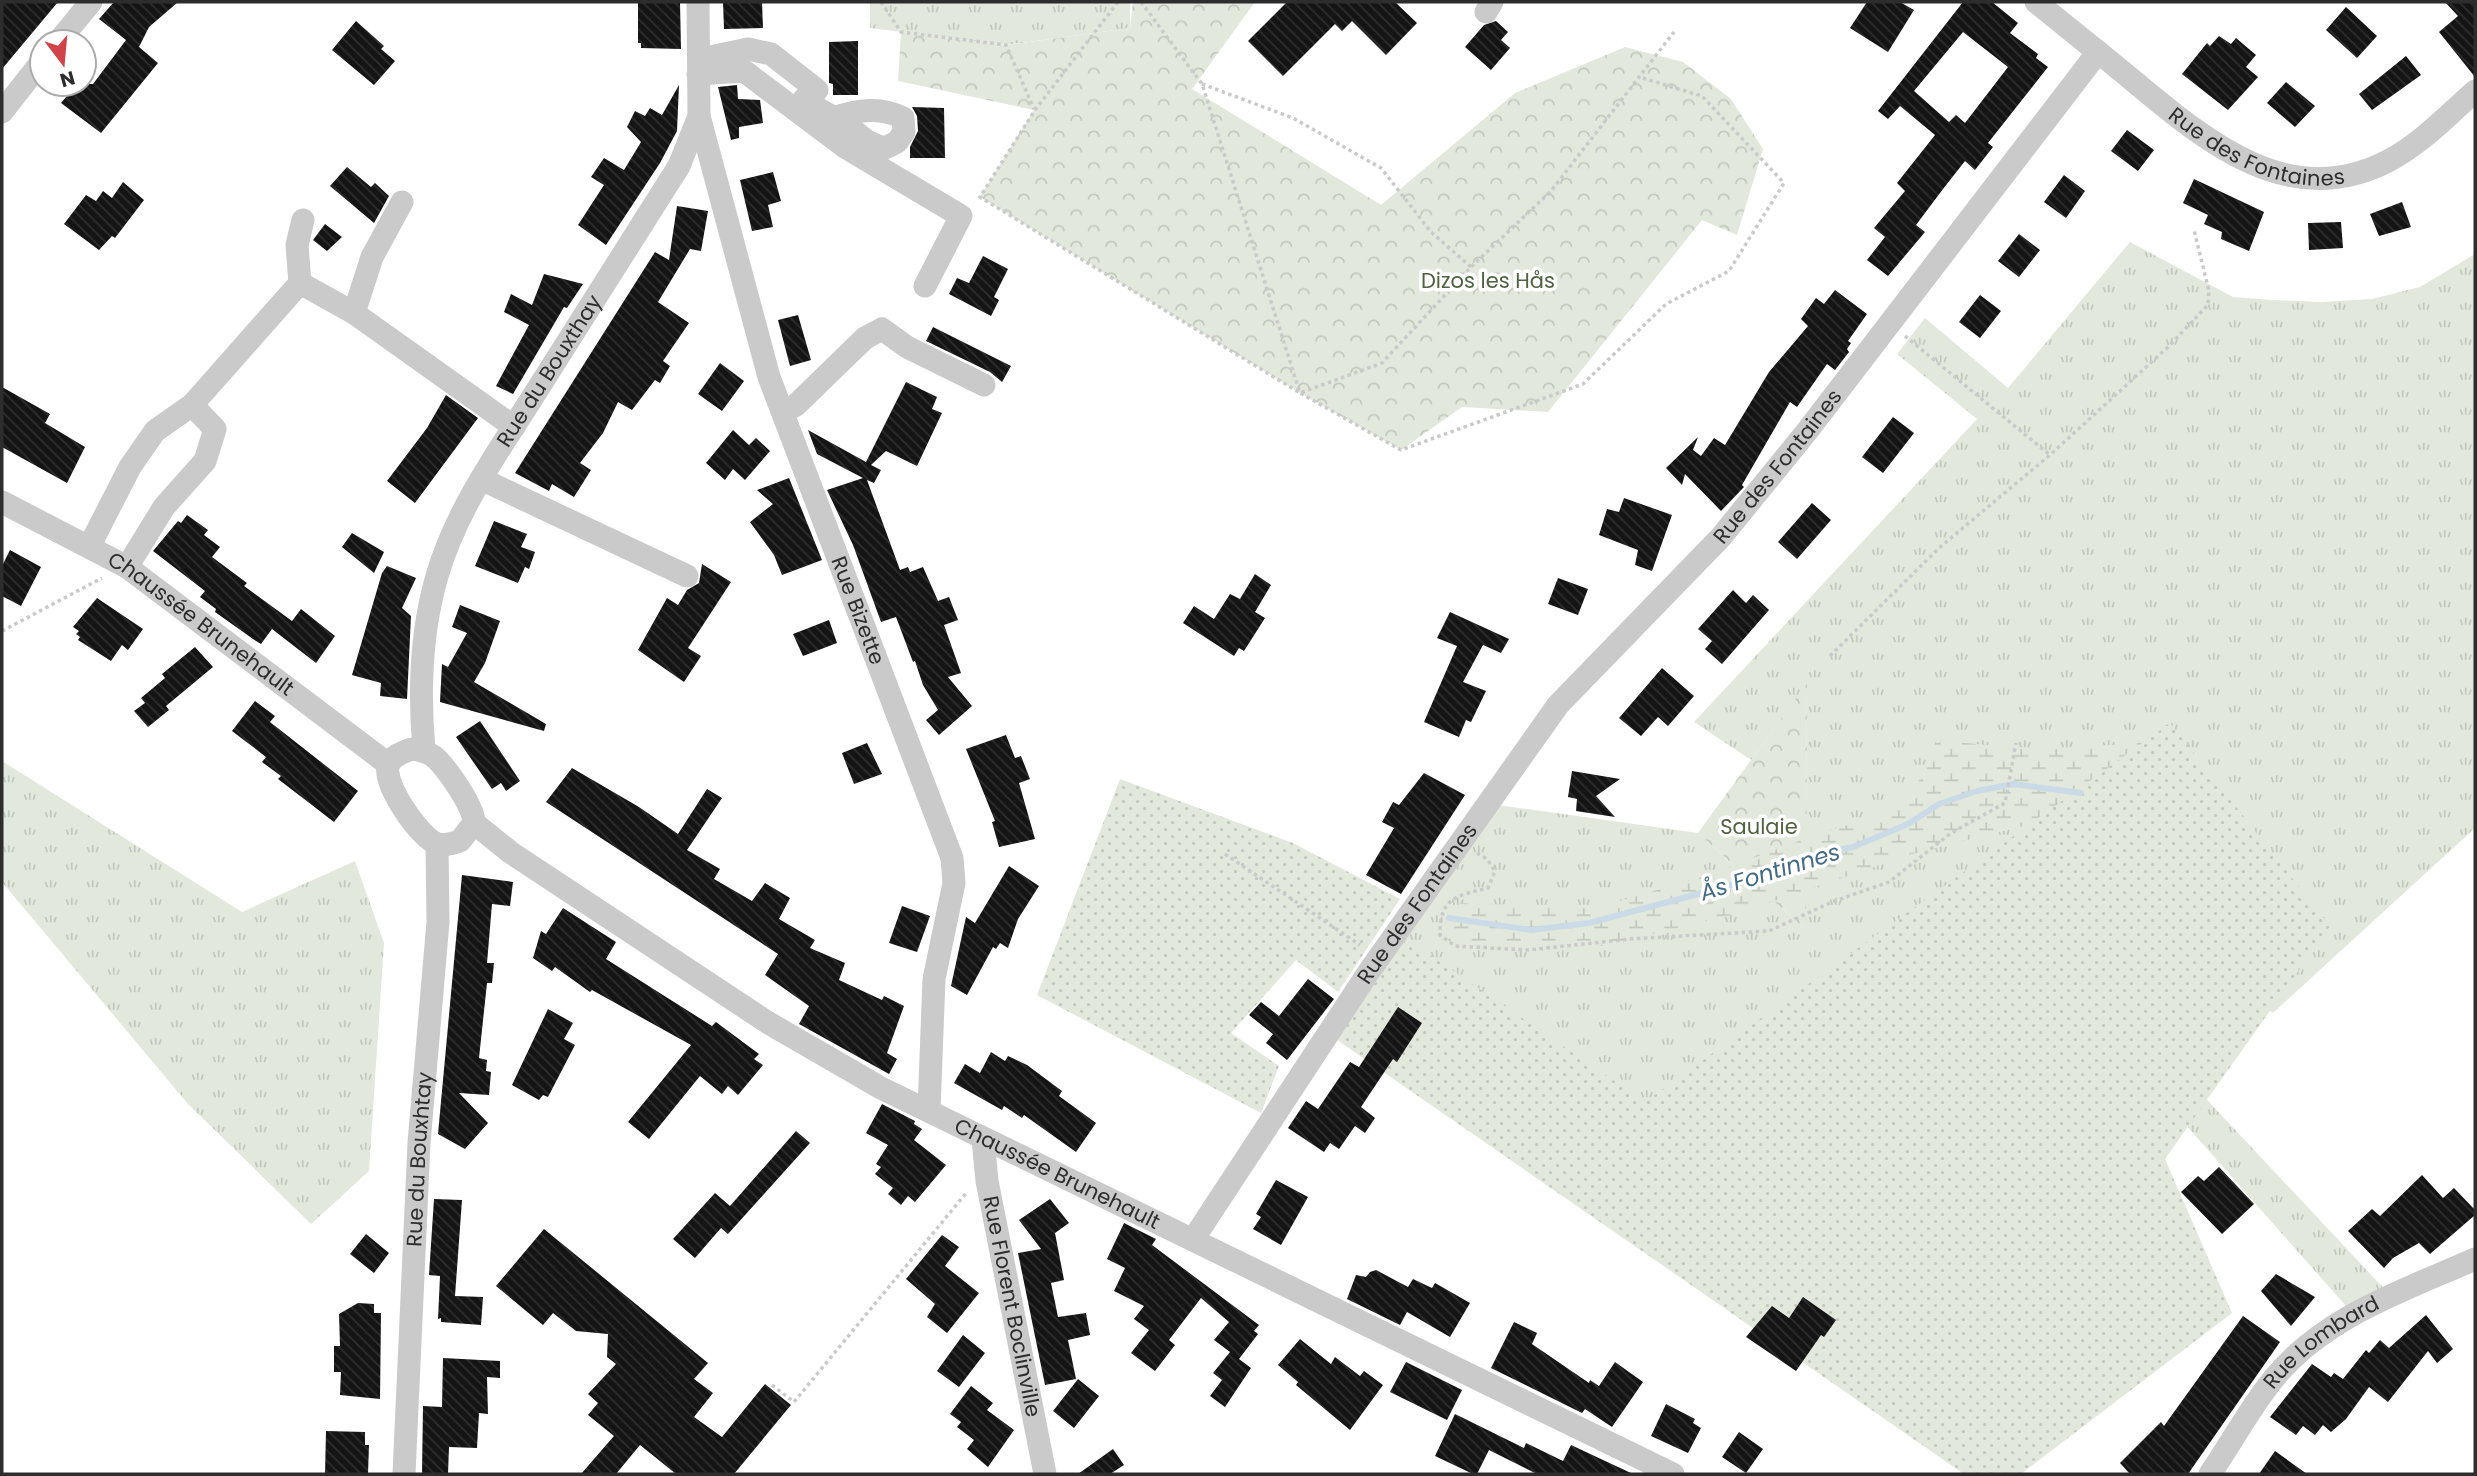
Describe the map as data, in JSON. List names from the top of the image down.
{
  "streets": {
    "street": [
      "Rue des Fontaines",
      "Rue du Bouxthay",
      "Rue Bizette",
      "Chaussée Brunehault",
      "Rue du Bouxhtay",
      "Rue Florent Boclinville",
      "Rue Lombard"
    ]
  },
  "crossings": [
    ["Rue des Fontaines", "Chaussée Brunehault"],
    ["Rue du Bouxthay", "Rue Bizette"],
    ["Rue du Bouxthay", "Chaussée Brunehault"],
    ["Rue Bizette", "Chaussée Brunehault"],
    ["Chaussée Brunehault", "Rue Florent Boclinville"]
  ],
  "water": ["Ås Fontinnes"],
  "parks": ["Dizos les Hås", "Saulaie"],
  "north": "bottom"
}
